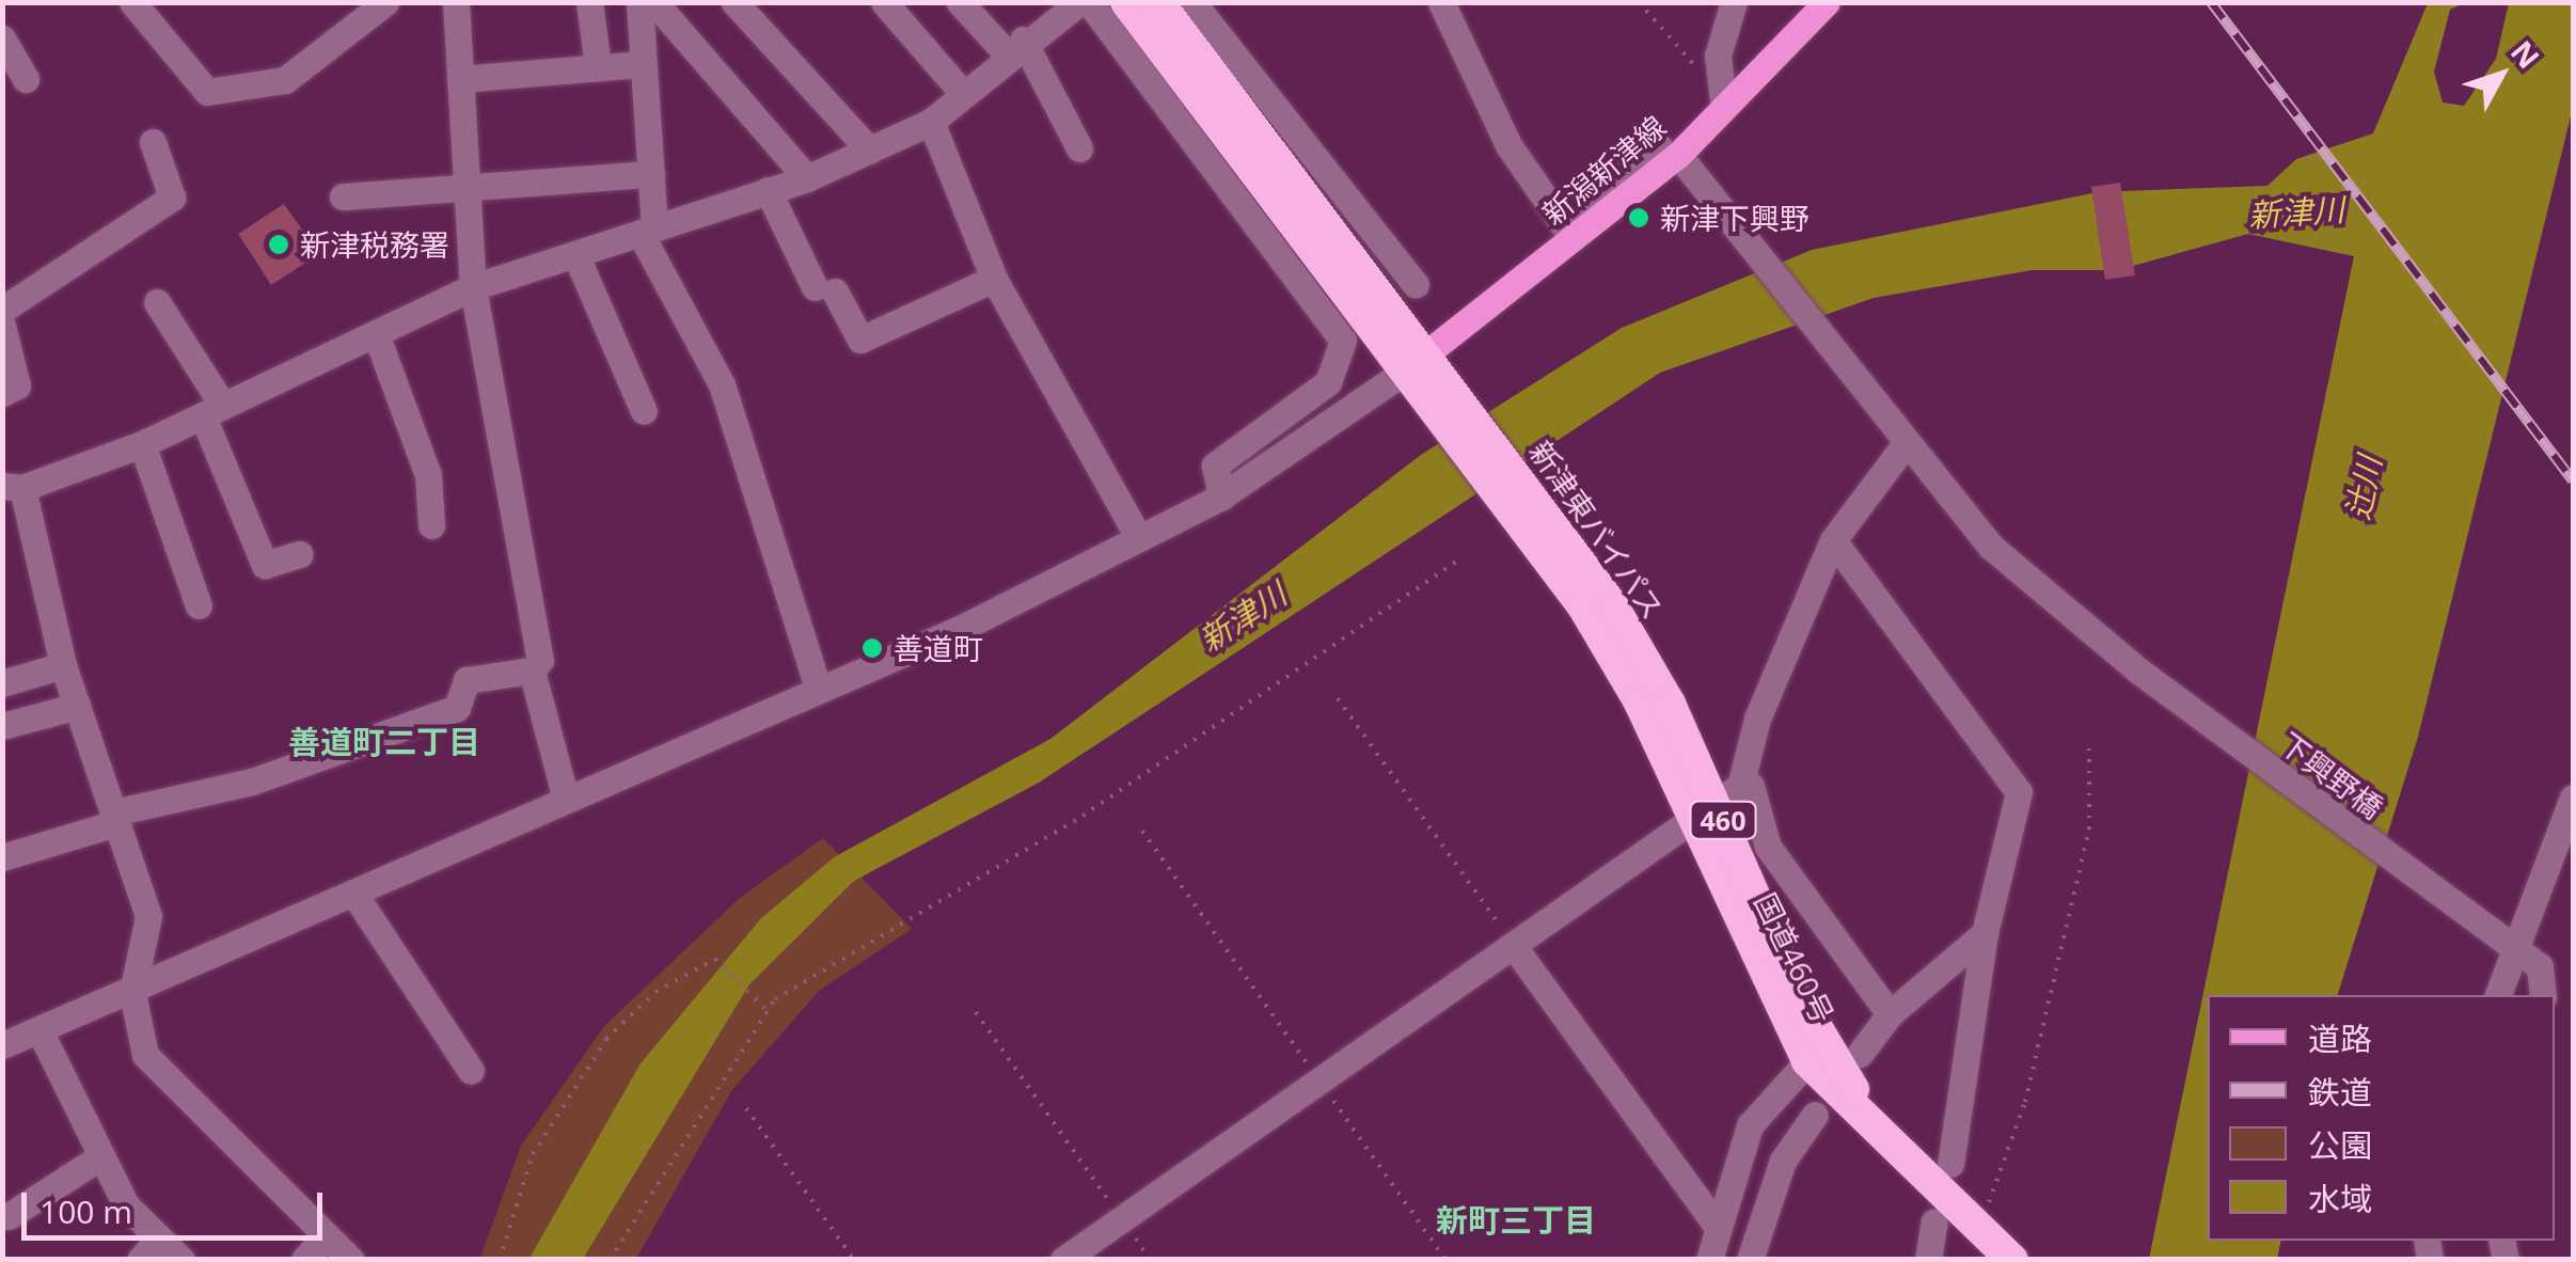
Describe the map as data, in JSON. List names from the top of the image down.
{
  "streets": {
    "highway": ["460", "国道460号"],
    "main road": ["新潟新津線"],
    "street": ["下興野橋"]
  },
  "crossings": [
    ["新潟新津線", "下興野橋"],
    ["新潟新津線", "460"],
    ["新潟新津線", "国道460号"],
    ["460", "国道460号"]
  ],
  "districts": ["善道町二丁目", "新町三丁目"],
  "water": ["新津川", "辻川"],
  "places": ["新津下興野", "新津税務署", "善道町"],
  "legend": [
    "道路",
    "鉄道",
    "公園",
    "水域"
  ],
  "scale_bar": "100 m",
  "north": "top right"
}
